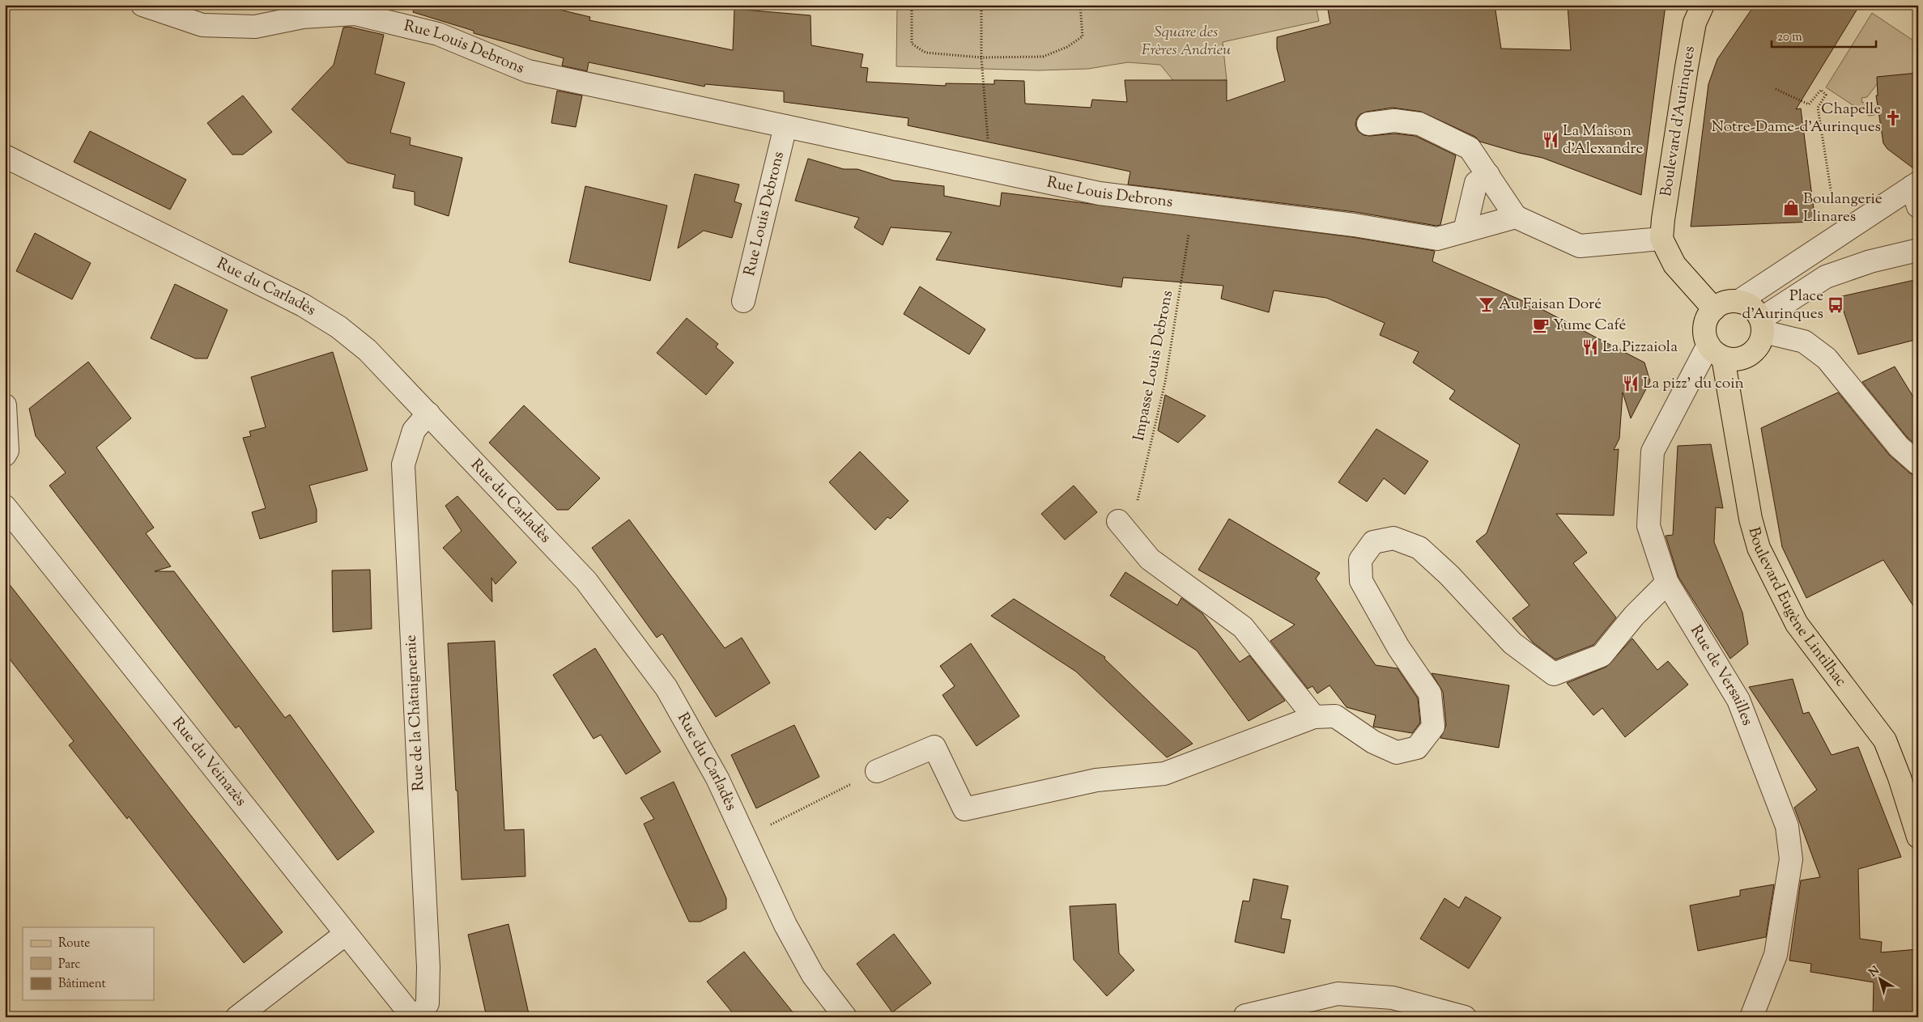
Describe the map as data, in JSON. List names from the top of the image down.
{
  "streets": {
    "main road": ["Boulevard d'Aurinques", "Boulevard Eugène Lintilhac"],
    "street": [
      "Rue Louis Debrons",
      "Rue du Carladès",
      "Rue de Versailles",
      "Rue de la Châtaigneraie",
      "Rue du Veinazès"
    ],
    "path": ["Impasse Louis Debrons"]
  },
  "crossings": [
    ["Rue Louis Debrons", "Impasse Louis Debrons"],
    ["Rue du Carladès", "Rue de la Châtaigneraie"],
    ["Boulevard Eugène Lintilhac", "Rue de Versailles"]
  ],
  "parks": ["Square des Frères Andrieu"],
  "places": {
    "church": ["Chapelle Notre-Dame-d'Aurinques"],
    "restaurant": ["La Maison d'Alexandre", "La Pizzaiola", "La pizz' du coin"],
    "shop": ["Boulangerie Llinares"],
    "bar": ["Au Faisan Doré"],
    "bus stop": ["Place d'Aurinques"],
    "cafe": ["Yume Café"]
  },
  "legend": ["Route", "Parc", "Bâtiment"],
  "scale_bar": "20 m",
  "north": "top left"
}
